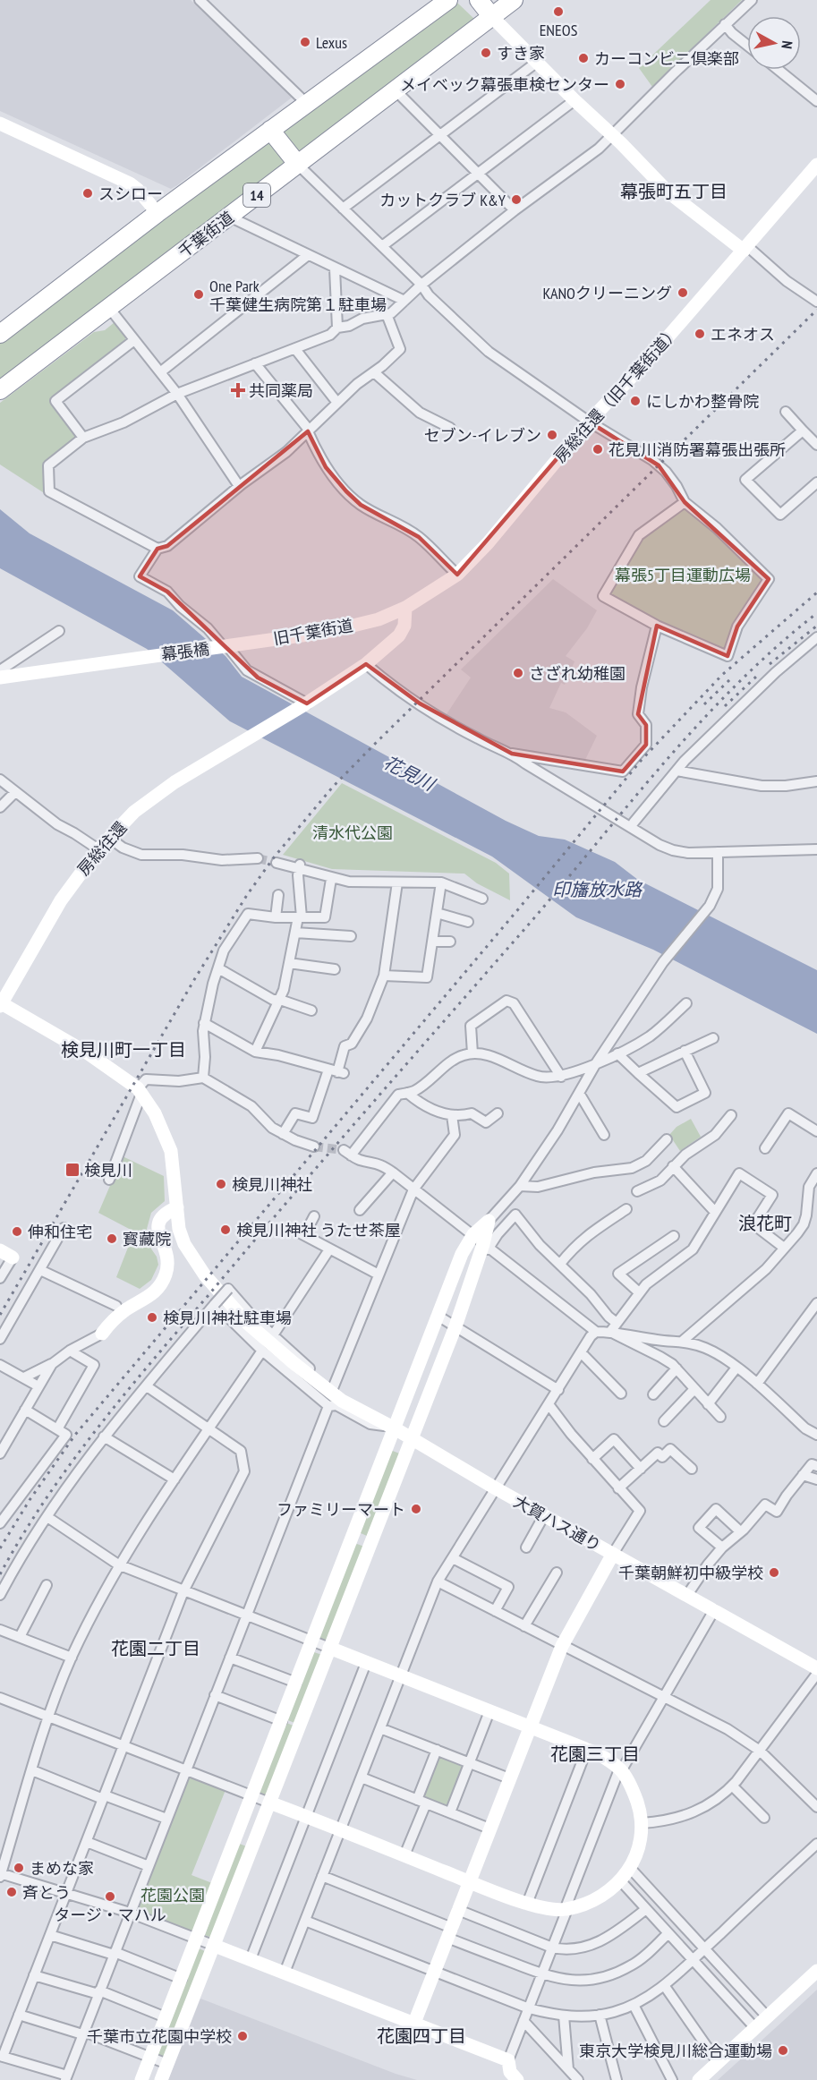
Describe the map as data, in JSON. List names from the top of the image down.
{
  "streets": {
    "highway": ["14", "千葉街道"],
    "street": [
      "房総往還（旧千葉街道）",
      "旧千葉街道",
      "幕張橋",
      "房総往還",
      "大賀ハス通り"
    ]
  },
  "crossings": [
    ["房総往還（旧千葉街道）", "旧千葉街道"],
    ["旧千葉街道", "幕張橋"]
  ],
  "districts": [
    "幕張町五丁目",
    "検見川町一丁目",
    "浪花町",
    "花園二丁目",
    "花園三丁目",
    "花園四丁目"
  ],
  "water": ["花見川", "印旛放水路"],
  "parks": ["幕張5丁目運動広場", "清水代公園", "花園公園"],
  "places": {
    "other": [
      "ENEOS",
      "Lexus",
      "すき家",
      "カーコンビニ倶楽部",
      "メイベック幕張車検センター",
      "スシロー",
      "カットクラブ K&Y",
      "KANOクリーニング",
      "One Park 千葉健生病院第１駐車場",
      "エネオス",
      "にしかわ整骨院",
      "セブン-イレブン",
      "花見川消防署幕張出張所",
      "さざれ幼稚園",
      "検見川神社",
      "検見川神社 うたせ茶屋",
      "伸和住宅",
      "寳藏院",
      "検見川神社駐車場",
      "ファミリーマート",
      "千葉朝鮮初中級学校",
      "まめな家",
      "斉とう",
      "タージ・マハル",
      "千葉市立花園中学校",
      "東京大学検見川総合運動場"
    ],
    "health": ["共同薬局"],
    "transit": ["検見川"]
  },
  "north": "right"
}
